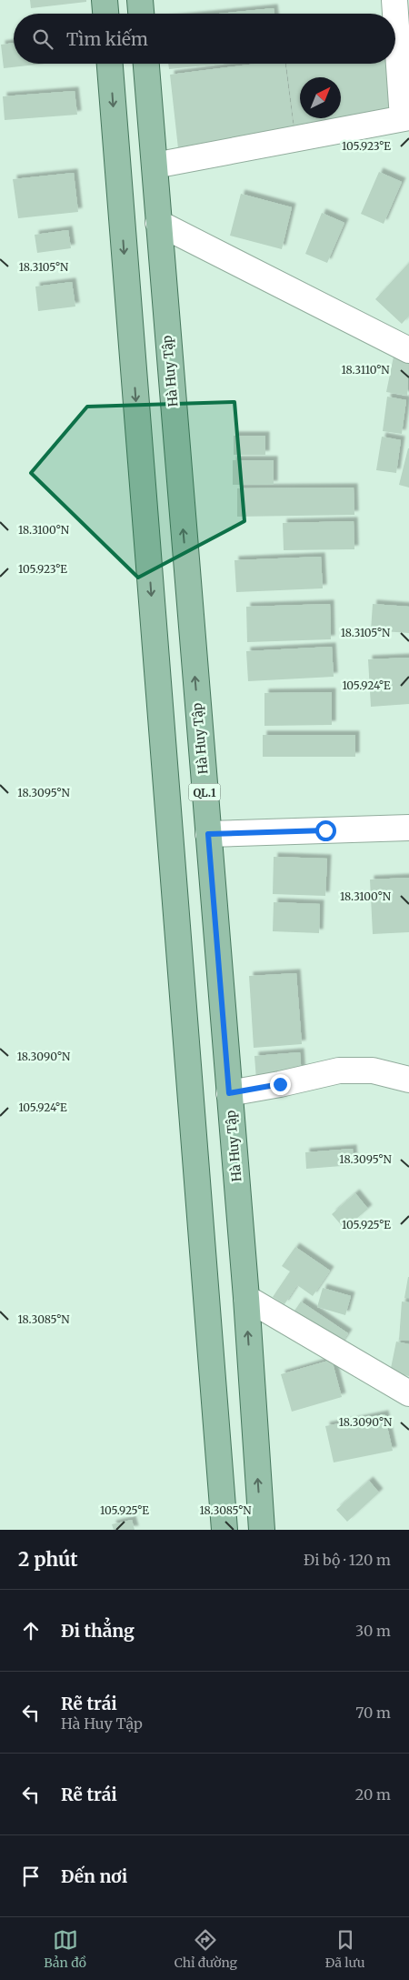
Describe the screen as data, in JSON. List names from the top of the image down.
{
  "streets": {
    "main road": ["Hà Huy Tập", "QL.1"]
  },
  "north": "top right",
  "page": {
    "search": "Tìm kiếm",
    "heading": ["2 phút", "Đi bộ · 120 m"],
    "list": [
      ["Đi thẳng", "30 m"],
      ["Rẽ trái", "Hà Huy Tập", "70 m"],
      ["Rẽ trái", "20 m"],
      "Đến nơi"
    ],
    "nav": ["Bản đồ", "Chỉ đường", "Đã lưu"]
  },
  "coordinates": [
    "105.923°E",
    "18.3105°N",
    "18.3110°N",
    "18.3100°N",
    "105.924°E",
    "18.3095°N",
    "18.3090°N",
    "105.925°E",
    "18.3085°N"
  ]
}
